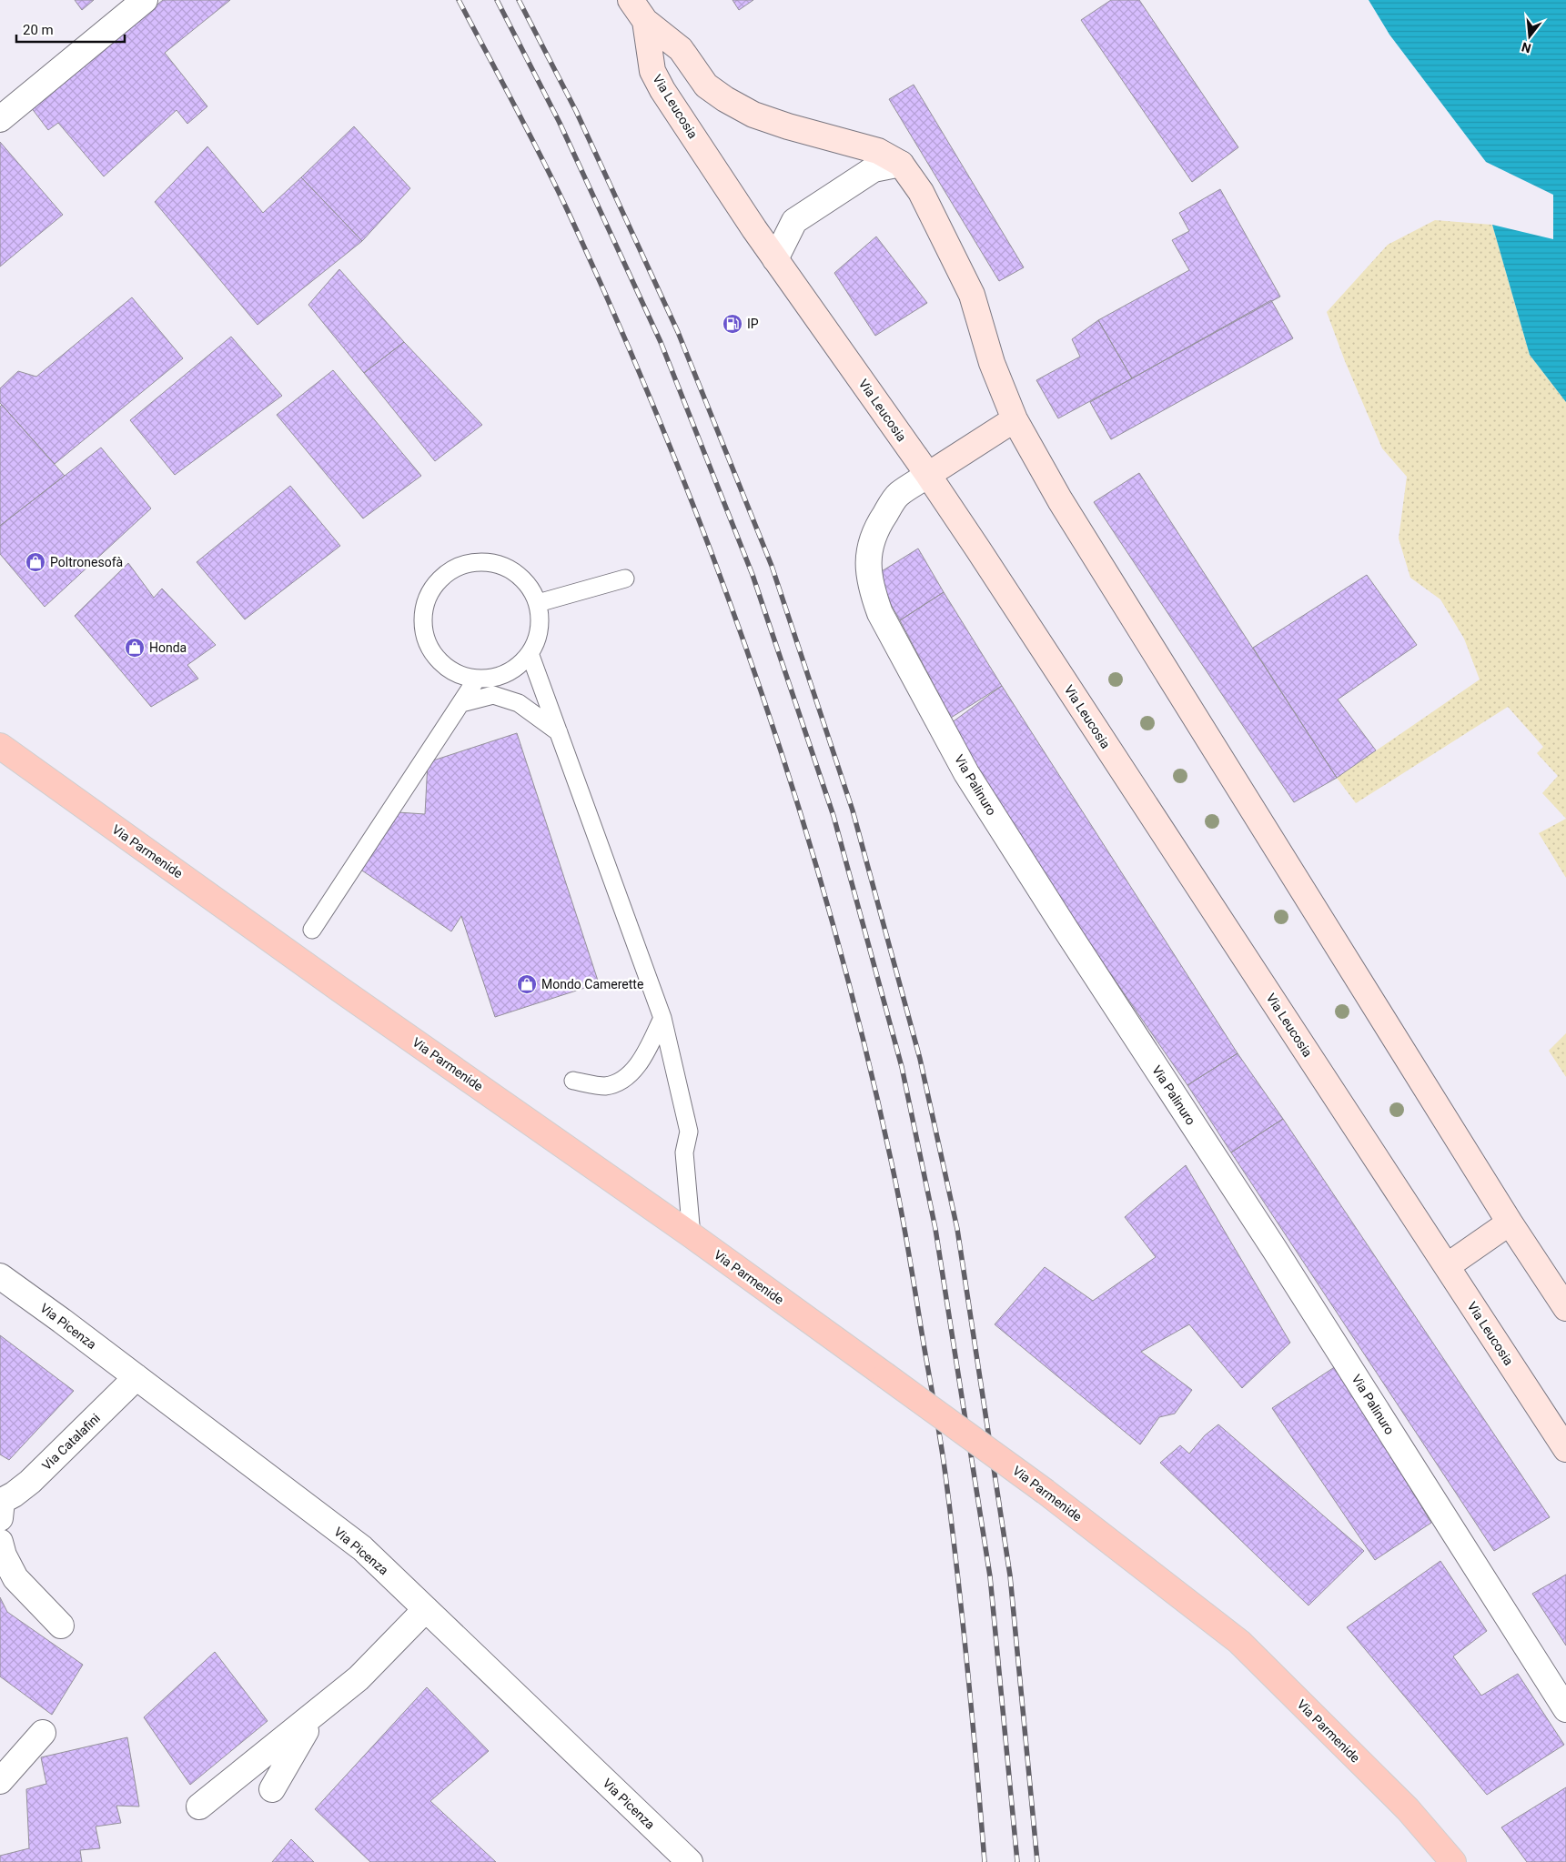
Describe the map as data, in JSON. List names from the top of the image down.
{
  "streets": {
    "main road": ["Via Leucosia", "Via Parmenide"],
    "street": ["Via Palinuro", "Via Picenza", "Via Catalafini"]
  },
  "crossings": [
    ["Via Leucosia", "Via Palinuro"],
    ["Via Picenza", "Via Catalafini"]
  ],
  "places": {
    "fuel station": ["IP"],
    "shop": ["Poltronesofà", "Honda", "Mondo Camerette"]
  },
  "scale_bar": "20 m",
  "north": "bottom"
}
